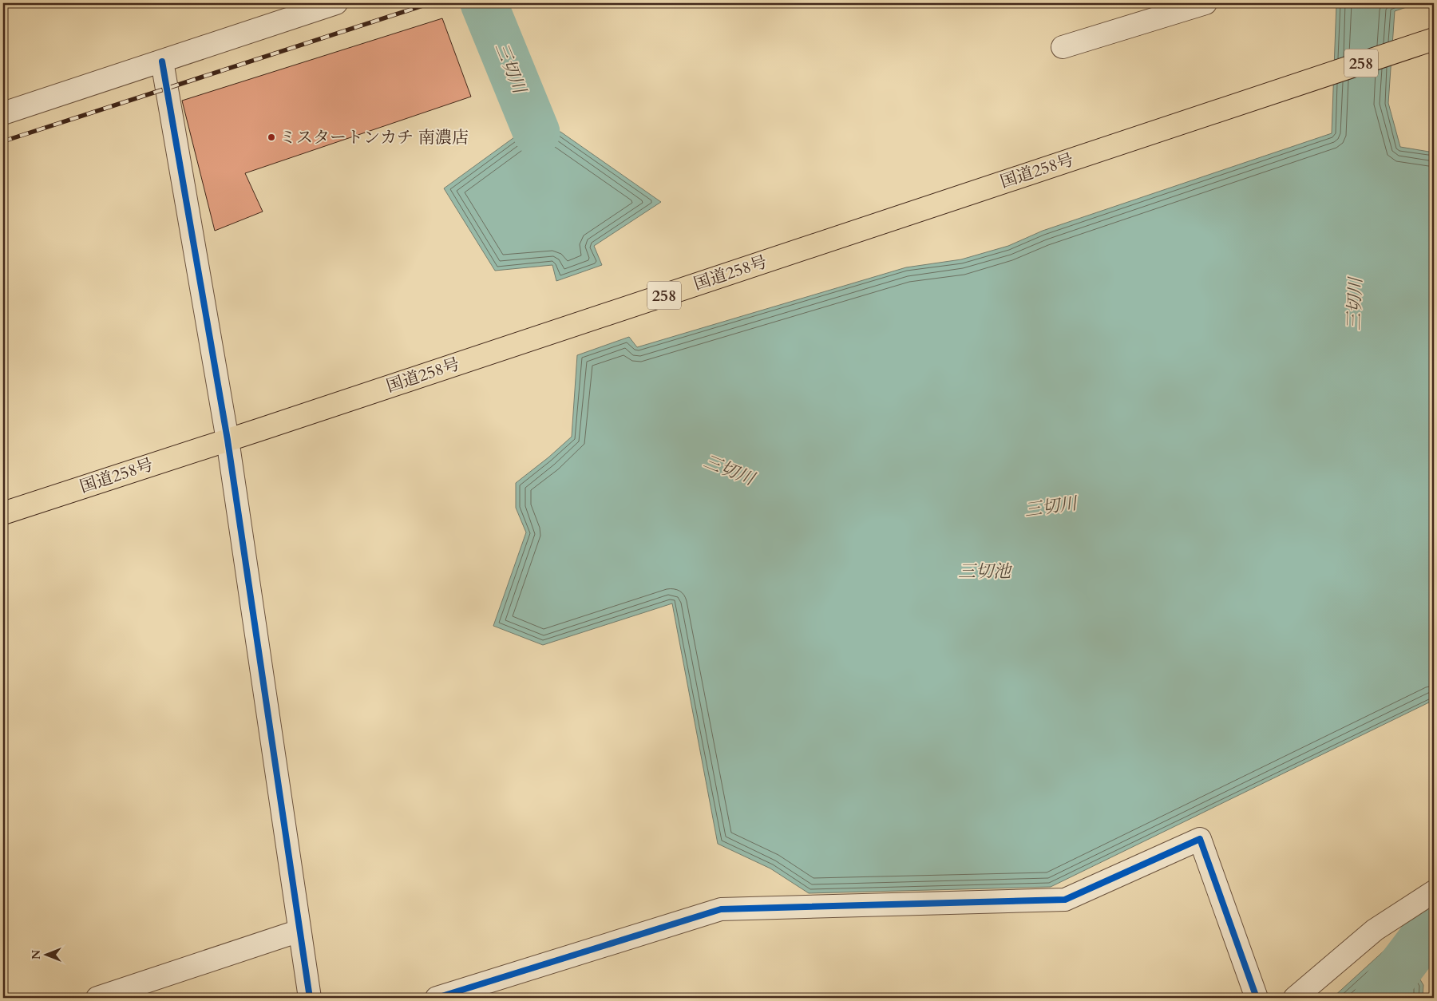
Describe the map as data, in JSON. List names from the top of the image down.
{
  "streets": {
    "highway": ["258", "国道258号"]
  },
  "water": ["三切川", "三切池"],
  "places": ["ミスタートンカチ 南濃店"],
  "north": "left"
}
